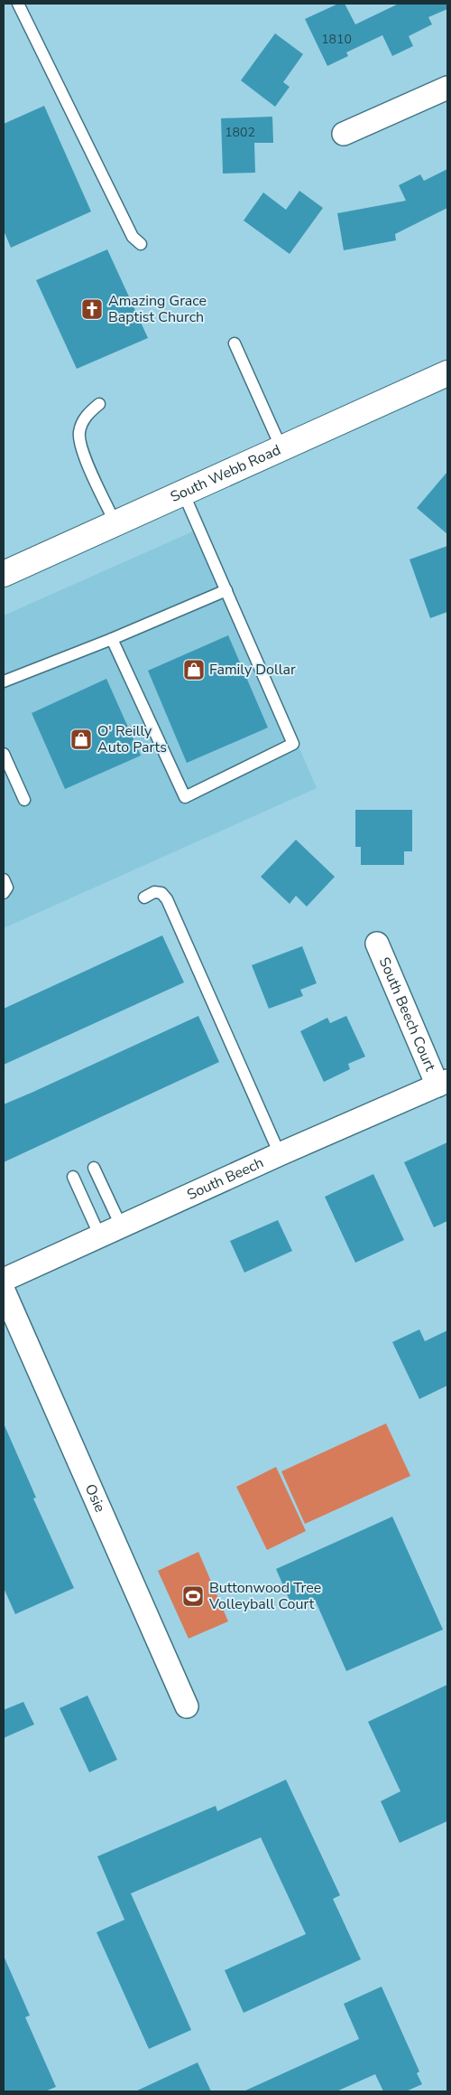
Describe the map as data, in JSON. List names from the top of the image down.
{
  "streets": {
    "main road": ["South Webb Road"],
    "street": ["South Beech Court", "South Beech", "Osie"]
  },
  "crossings": [
    ["South Beech Court", "South Beech"]
  ],
  "places": {
    "church": ["Amazing Grace Baptist Church"],
    "shop": ["Family Dollar", "O' Reilly Auto Parts"],
    "sports": ["Buttonwood Tree Volleyball Court"]
  },
  "house_numbers": ["1810", "1802"]
}
